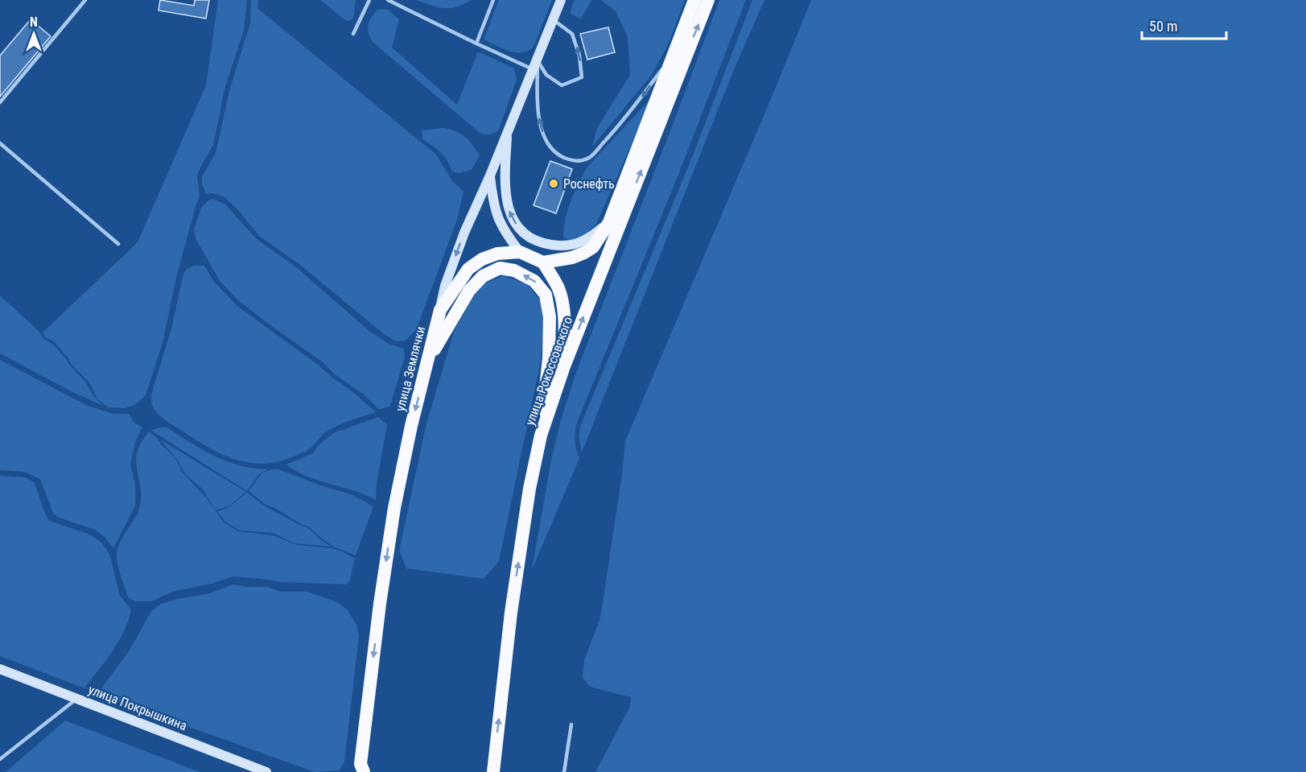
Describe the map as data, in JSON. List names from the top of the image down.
{
  "streets": {
    "highway": ["улица Землячки", "улица Рокоссовского"],
    "main road": ["улица Покрышкина"]
  },
  "one_way": ["улица Землячки"],
  "places": ["Роснефть"],
  "scale_bar": "50 m",
  "north": "top"
}
